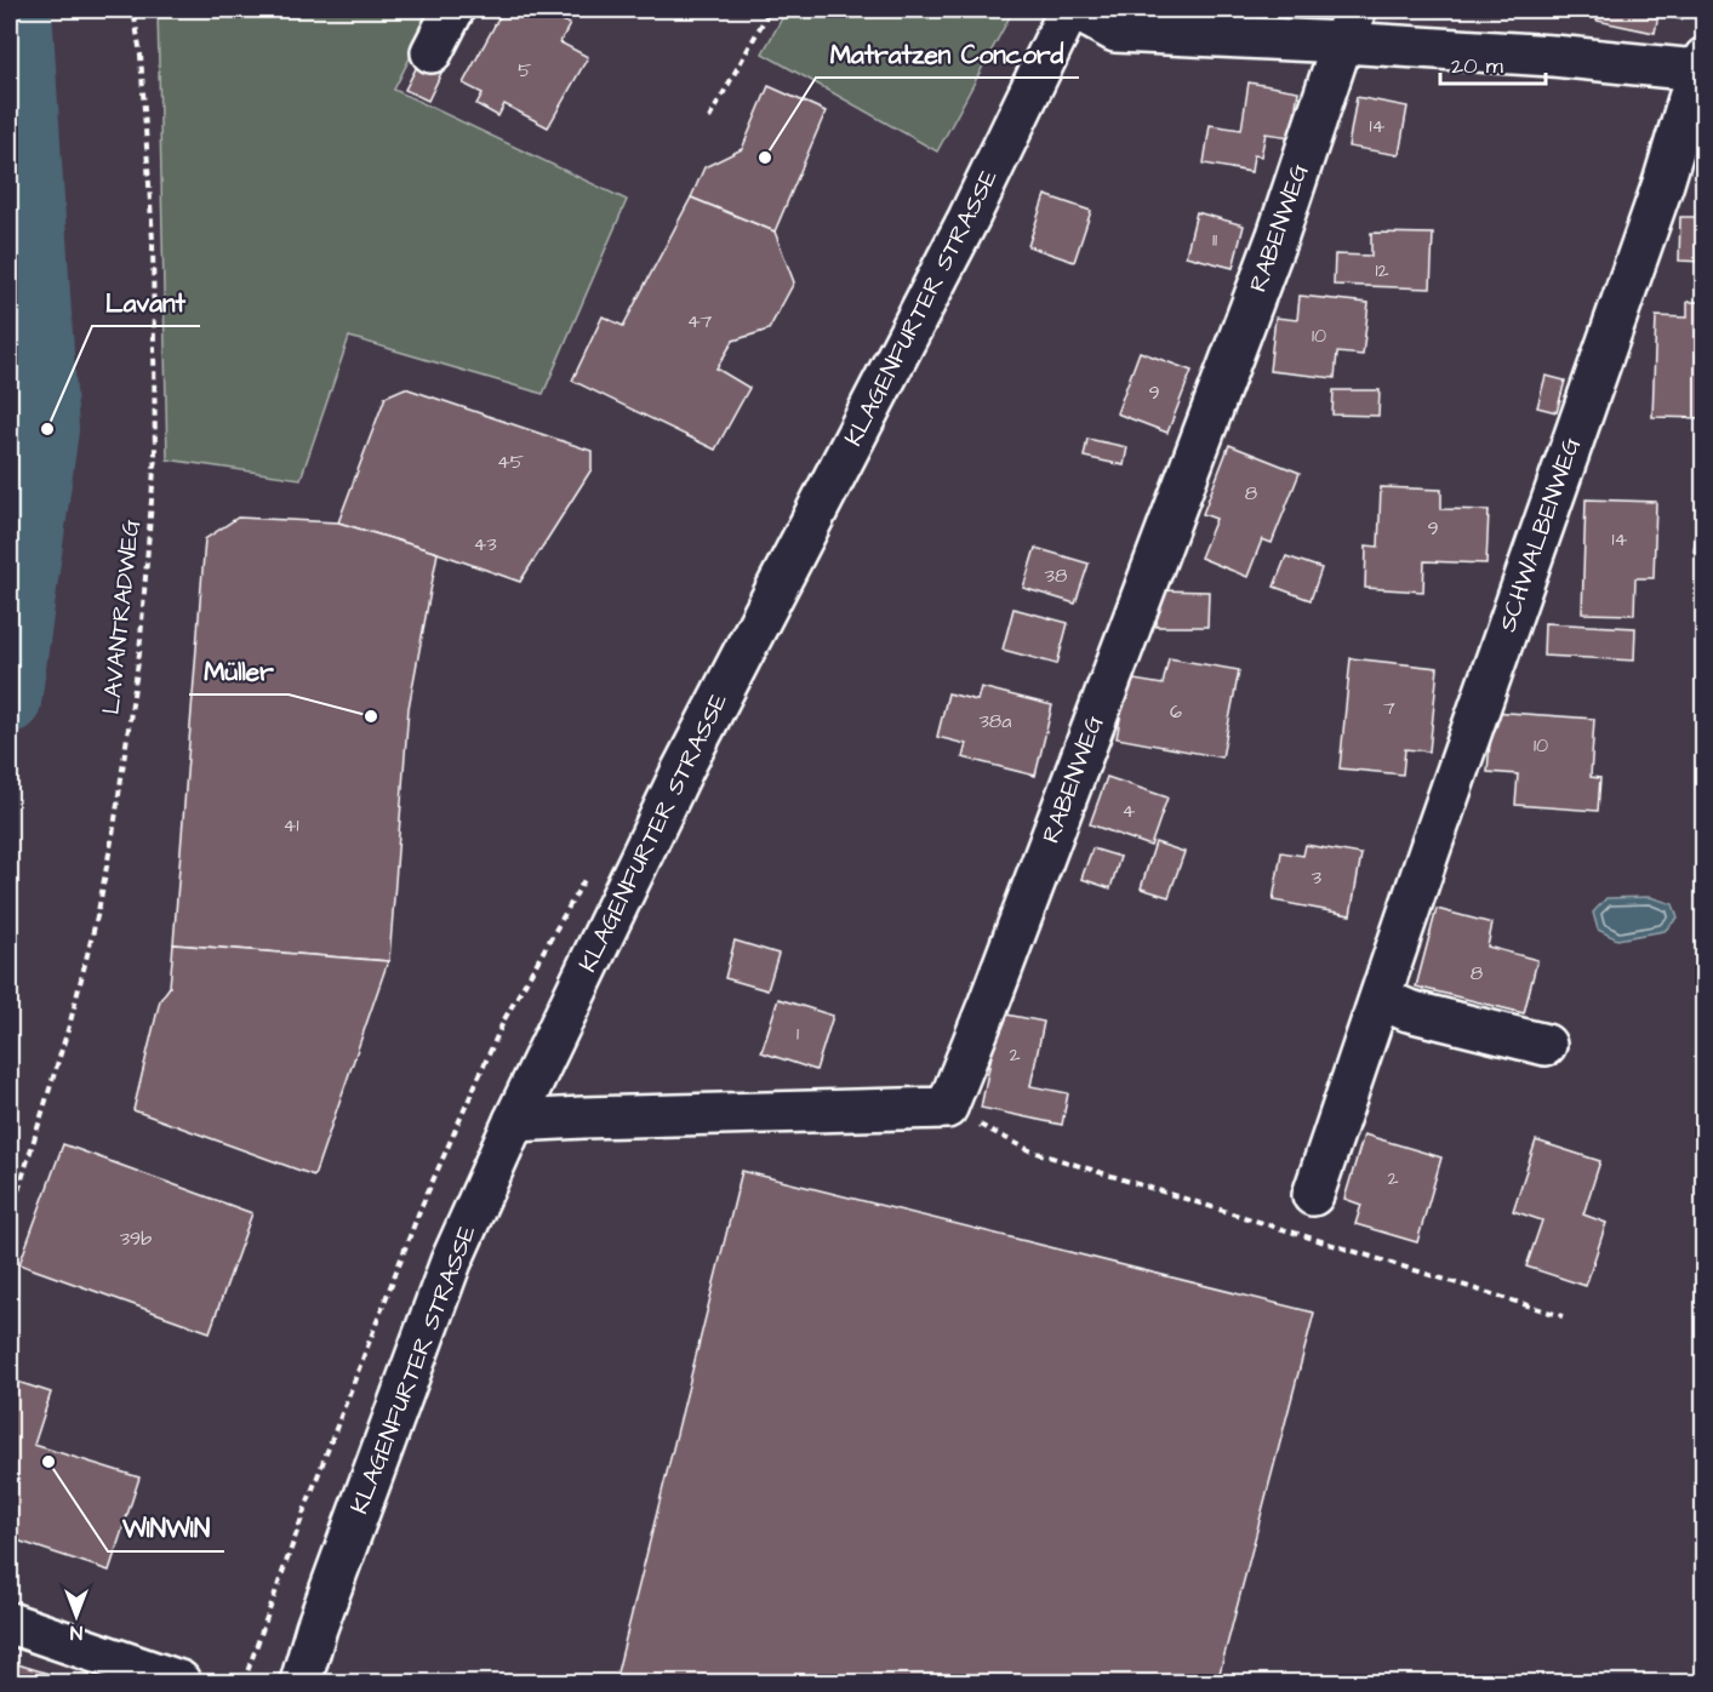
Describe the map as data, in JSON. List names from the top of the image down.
{
  "streets": {
    "main road": ["RABENWEG", "KLAGENFURTER STRASSE", "SCHWALBENWEG"],
    "path": ["LAVANTRADWEG"]
  },
  "places": [
    "Matratzen Concord",
    "Lavant",
    "Müller",
    "WINWIN"
  ],
  "house_numbers": [
    "5",
    "14",
    "11",
    "12",
    "47",
    "10",
    "9",
    "45",
    "8",
    "9",
    "14",
    "43",
    "38",
    "7",
    "6",
    "38a",
    "10",
    "4",
    "41",
    "3",
    "8",
    "1",
    "2",
    "2",
    "39b"
  ],
  "scale_bar": "20 m",
  "north": "bottom"
}
